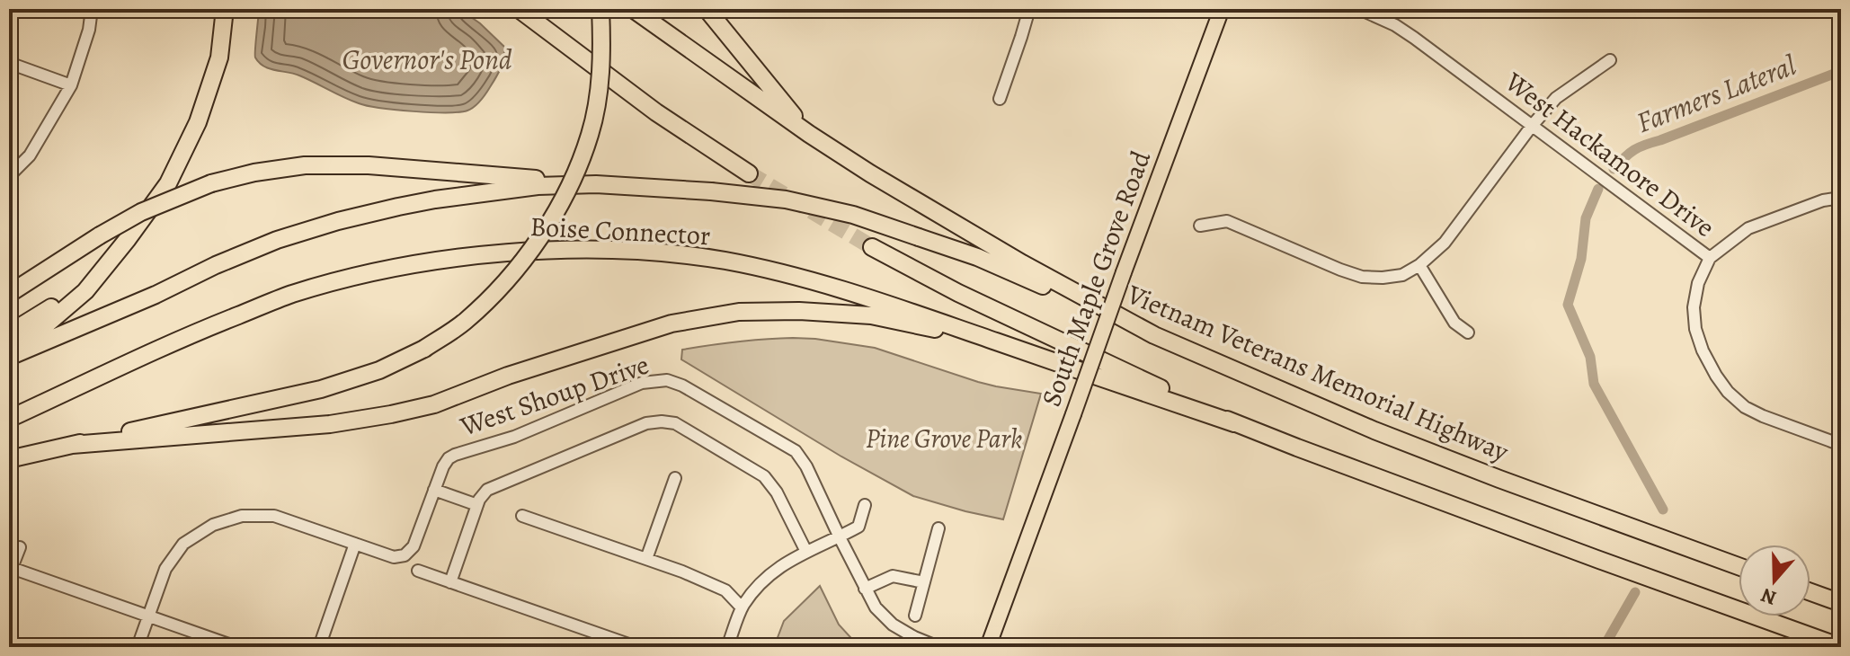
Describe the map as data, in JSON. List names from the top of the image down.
{
  "streets": {
    "highway": ["Boise Connector", "Vietnam Veterans Memorial Highway"],
    "main road": ["South Maple Grove Road"],
    "street": ["West Hackamore Drive", "West Shoup Drive"]
  },
  "crossings": [
    ["Boise Connector", "Vietnam Veterans Memorial Highway"]
  ],
  "water": ["Governor's Pond", "Farmers Lateral"],
  "parks": ["Pine Grove Park"],
  "north": "bottom"
}
